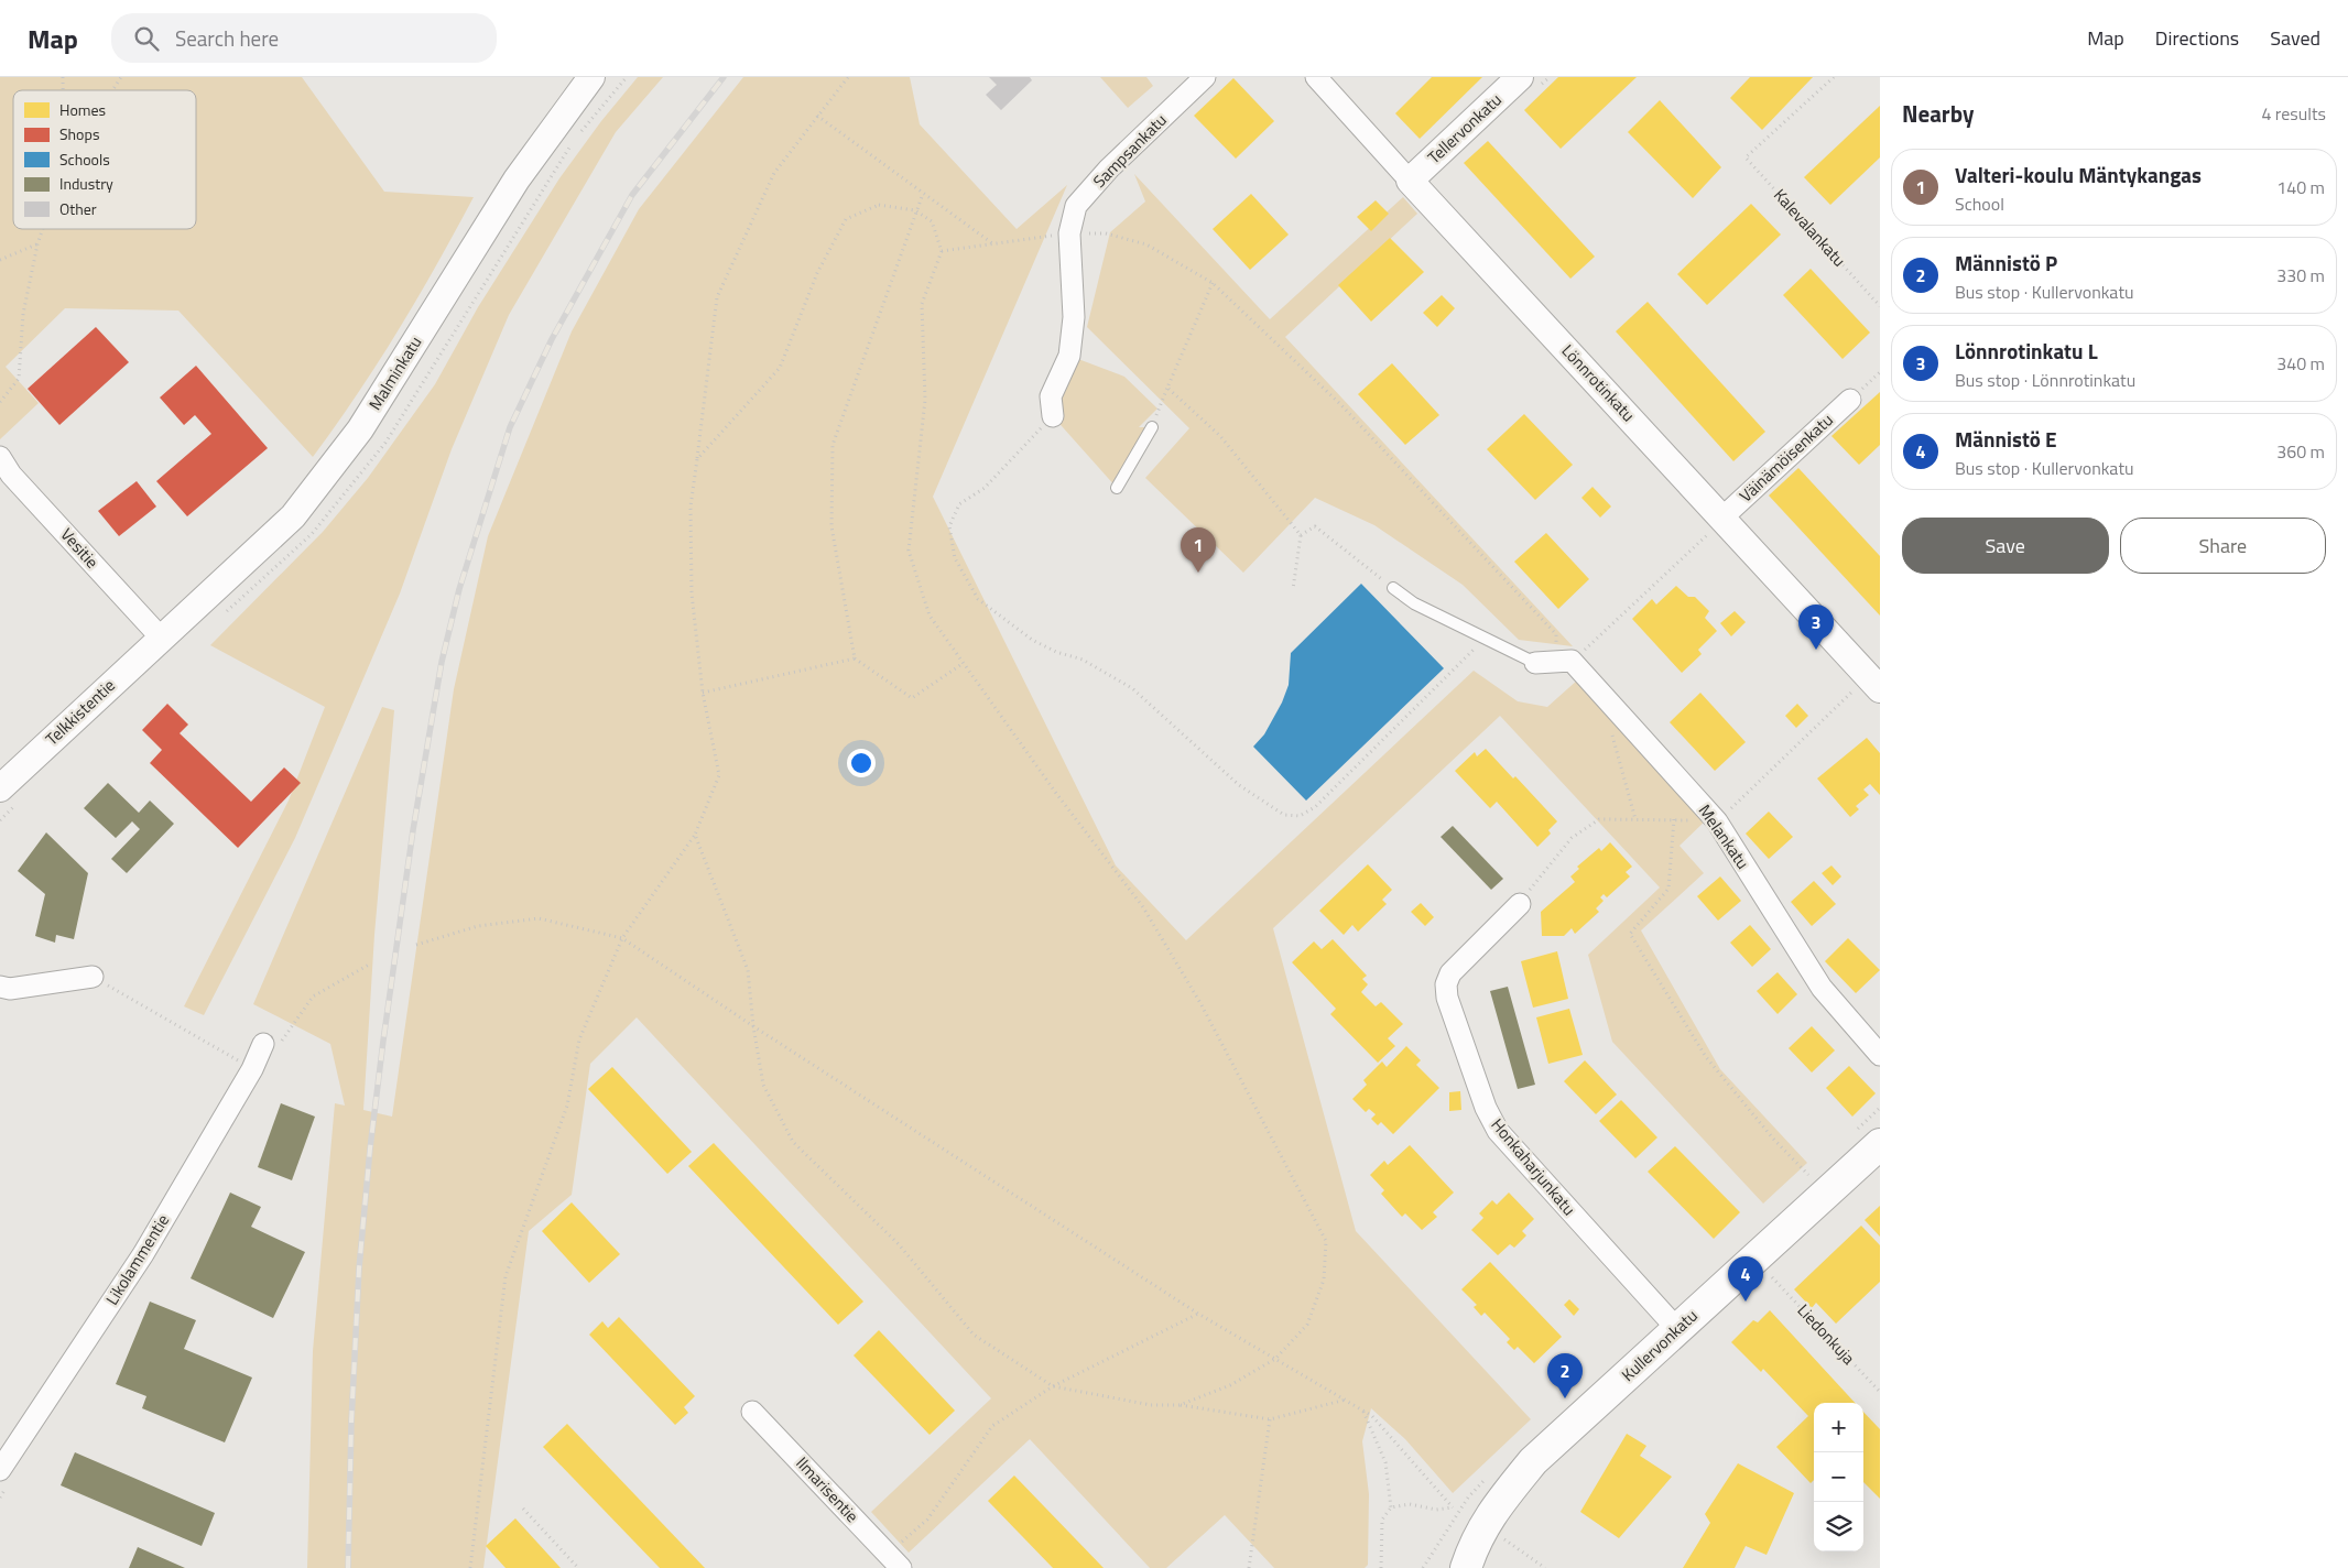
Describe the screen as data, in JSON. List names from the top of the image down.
{
  "streets": {
    "main road": ["Kullervonkatu"],
    "street": [
      "Tellervonkatu",
      "Sampsankatu",
      "Malminkatu",
      "Lönnrotinkatu",
      "Väinämöisenkatu",
      "Vesitie",
      "Telkkistentie",
      "Melankatu",
      "Honkaharjunkatu",
      "Likolammentie",
      "Ilmarisentie"
    ],
    "path": ["Kalevalankatu", "Liedonkuja"]
  },
  "crossings": [
    ["Tellervonkatu", "Lönnrotinkatu"],
    ["Malminkatu", "Vesitie"],
    ["Malminkatu", "Telkkistentie"],
    ["Lönnrotinkatu", "Väinämöisenkatu"],
    ["Vesitie", "Telkkistentie"],
    ["Honkaharjunkatu", "Kullervonkatu"]
  ],
  "legend": [
    "Homes",
    "Shops",
    "Schools",
    "Industry",
    "Other"
  ],
  "page": {
    "header": "Map",
    "search": "Search here",
    "nav": ["Map", "Directions", "Saved"],
    "heading": ["Nearby", "4 results"],
    "list": [
      {
        "mark": "1",
        "name": "Valteri-koulu Mäntykangas",
        "note": "School",
        "value": "140 m"
      },
      {
        "mark": "2",
        "name": "Männistö P",
        "note": "Bus stop · Kullervonkatu",
        "value": "330 m"
      },
      {
        "mark": "3",
        "name": "Lönnrotinkatu L",
        "note": "Bus stop · Lönnrotinkatu",
        "value": "340 m"
      },
      {
        "mark": "4",
        "name": "Männistö E",
        "note": "Bus stop · Kullervonkatu",
        "value": "360 m"
      }
    ],
    "buttons": ["Save", "Share"],
    "pins": [
      "1",
      "3",
      "4",
      "2"
    ],
    "map_buttons": ["+", "−"]
  }
}
